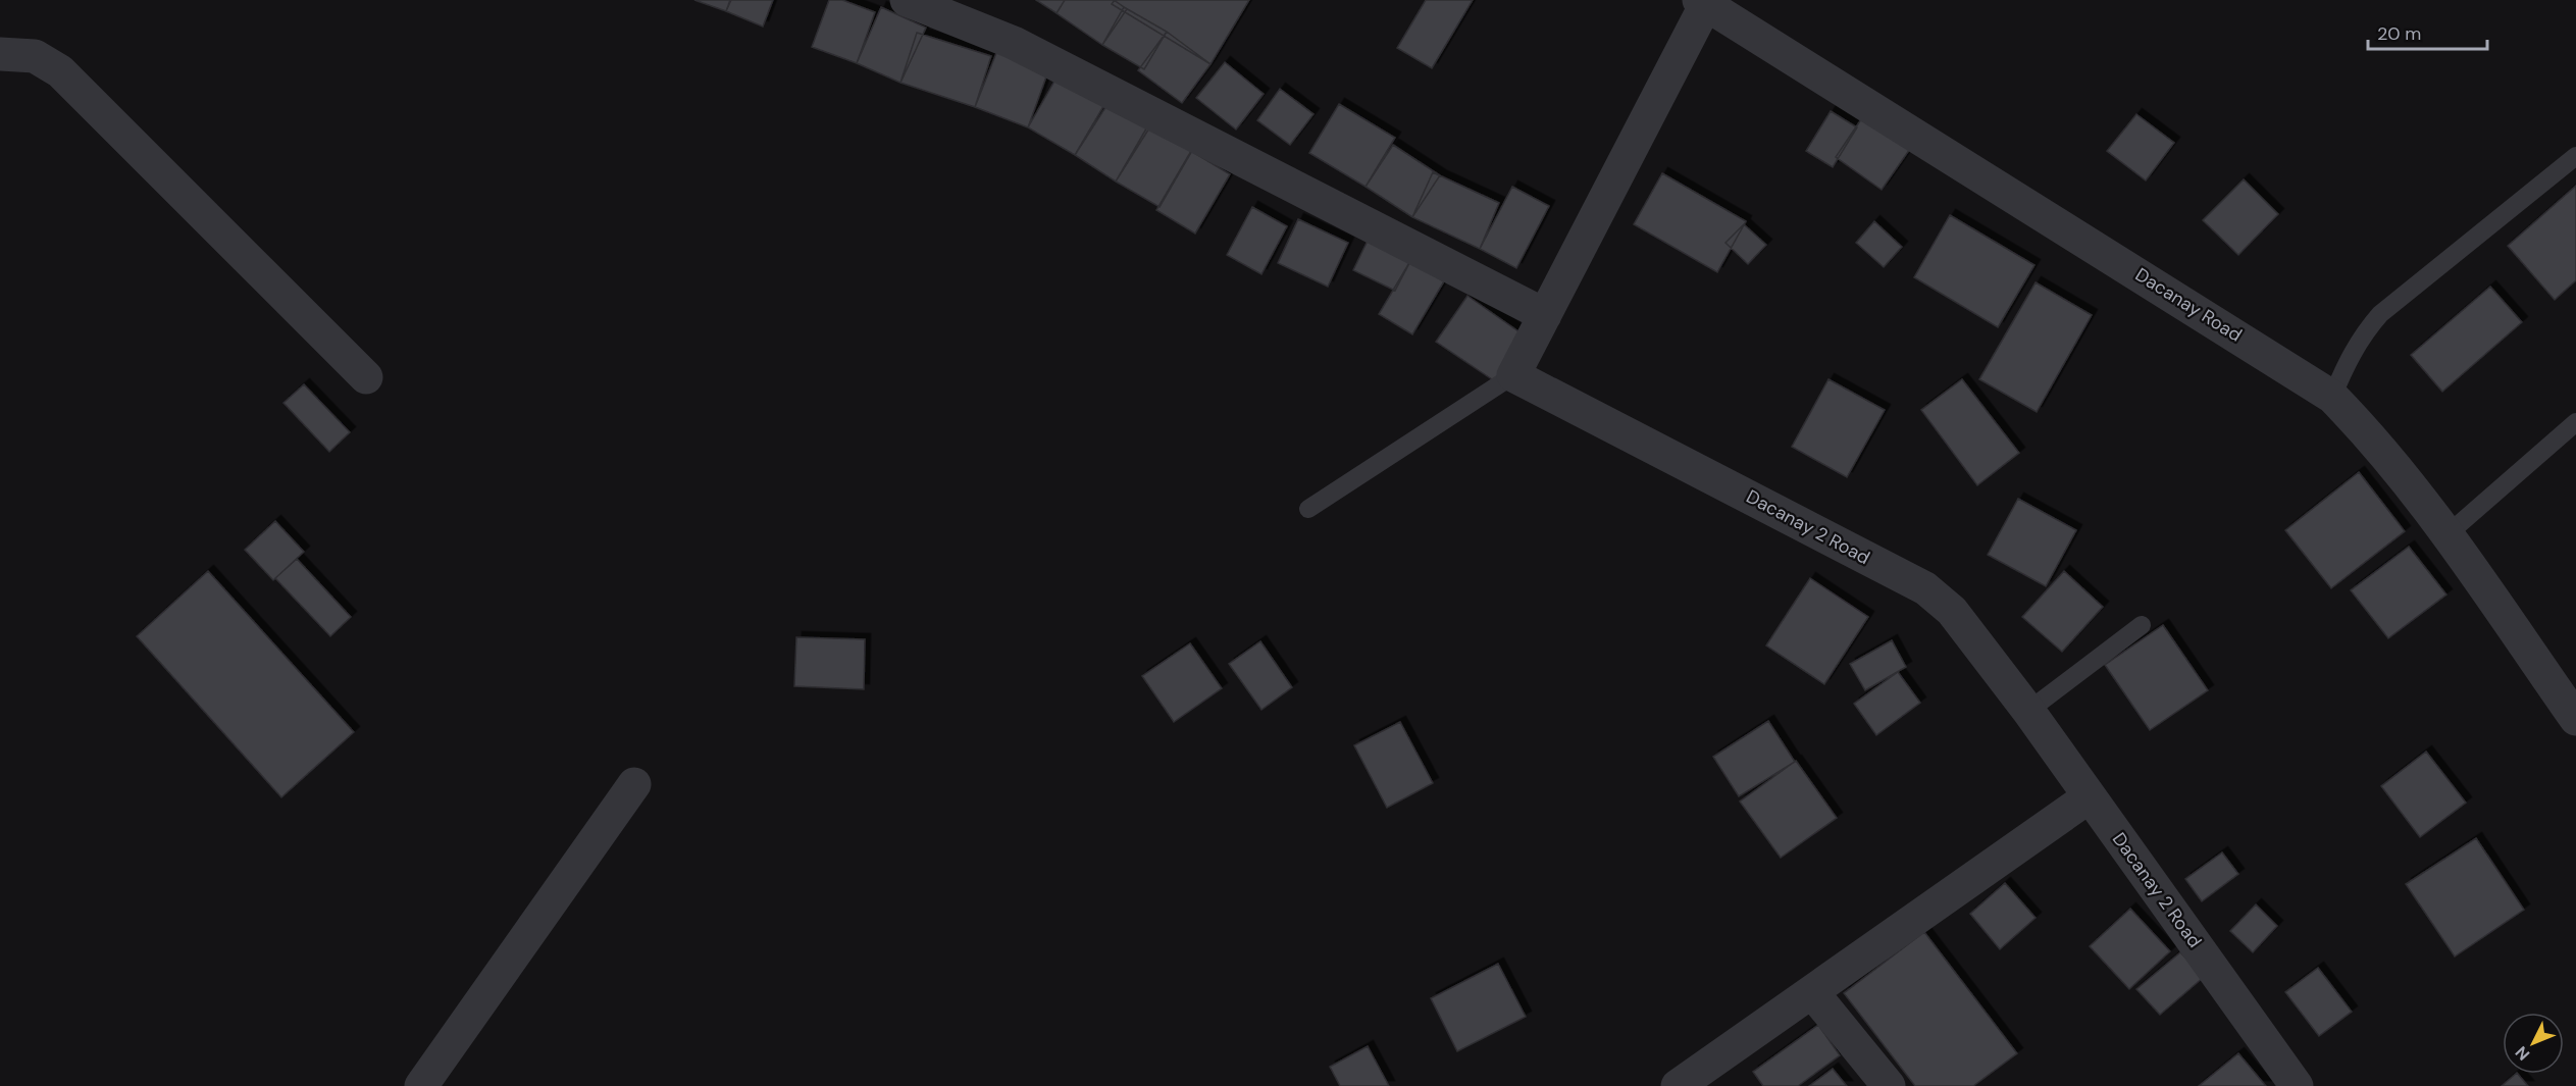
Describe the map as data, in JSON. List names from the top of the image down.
{
  "streets": {
    "street": ["Dacanay Road", "Dacanay 2 Road"]
  },
  "scale_bar": "20 m",
  "north": "bottom left"
}
